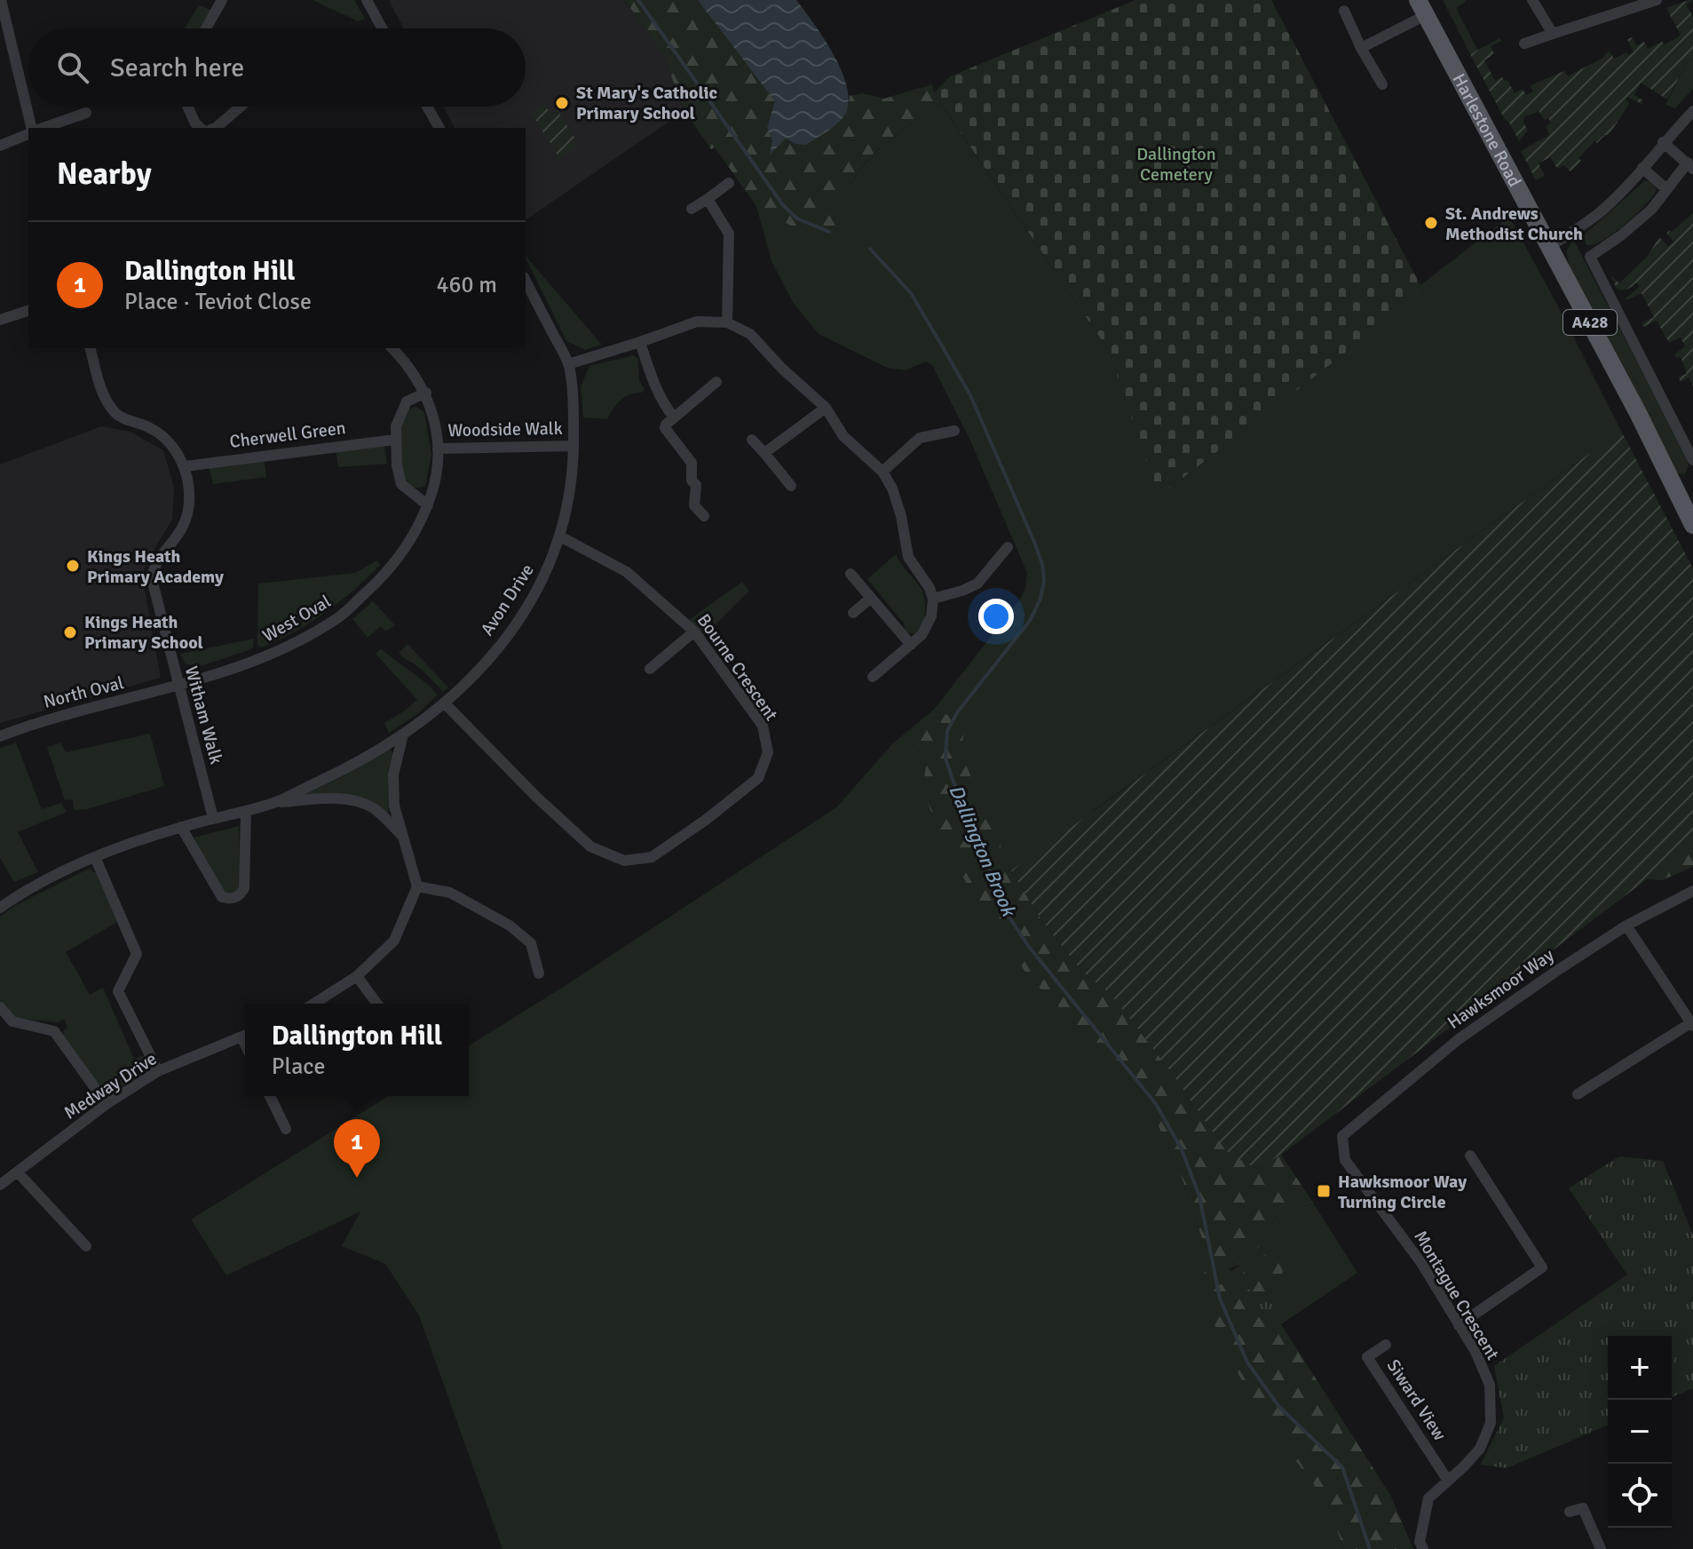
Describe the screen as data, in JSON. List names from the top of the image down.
{
  "streets": {
    "main road": ["Harlestone Road", "A428"],
    "street": [
      "Woodside Walk",
      "Cherwell Green",
      "Avon Drive",
      "West Oval",
      "Bourne Crescent",
      "North Oval",
      "Witham Walk",
      "Hawksmoor Way",
      "Medway Drive",
      "Montague Crescent",
      "Siward View"
    ]
  },
  "crossings": [
    ["Woodside Walk", "Avon Drive"],
    ["Woodside Walk", "West Oval"],
    ["Cherwell Green", "Witham Walk"],
    ["Avon Drive", "Bourne Crescent"],
    ["Avon Drive", "Witham Walk"],
    ["West Oval", "North Oval"],
    ["West Oval", "Witham Walk"],
    ["North Oval", "Witham Walk"],
    ["Hawksmoor Way", "Montague Crescent"],
    ["Montague Crescent", "Siward View"]
  ],
  "water": ["Dallington Brook"],
  "parks": ["Dallington Cemetery"],
  "places": {
    "other": [
      "St Mary's Catholic Primary School",
      "St. Andrews Methodist Church",
      "Kings Heath Primary Academy",
      "Kings Heath Primary School"
    ],
    "transit": ["Hawksmoor Way Turning Circle"]
  },
  "page": {
    "search": "Search here",
    "heading": "Nearby",
    "list": [
      {
        "mark": "1",
        "name": "Dallington Hill",
        "note": "Place · Teviot Close",
        "value": "460 m"
      }
    ],
    "popup": ["Dallington Hill", "Place"],
    "pins": "1",
    "map_buttons": ["+", "−"]
  }
}
